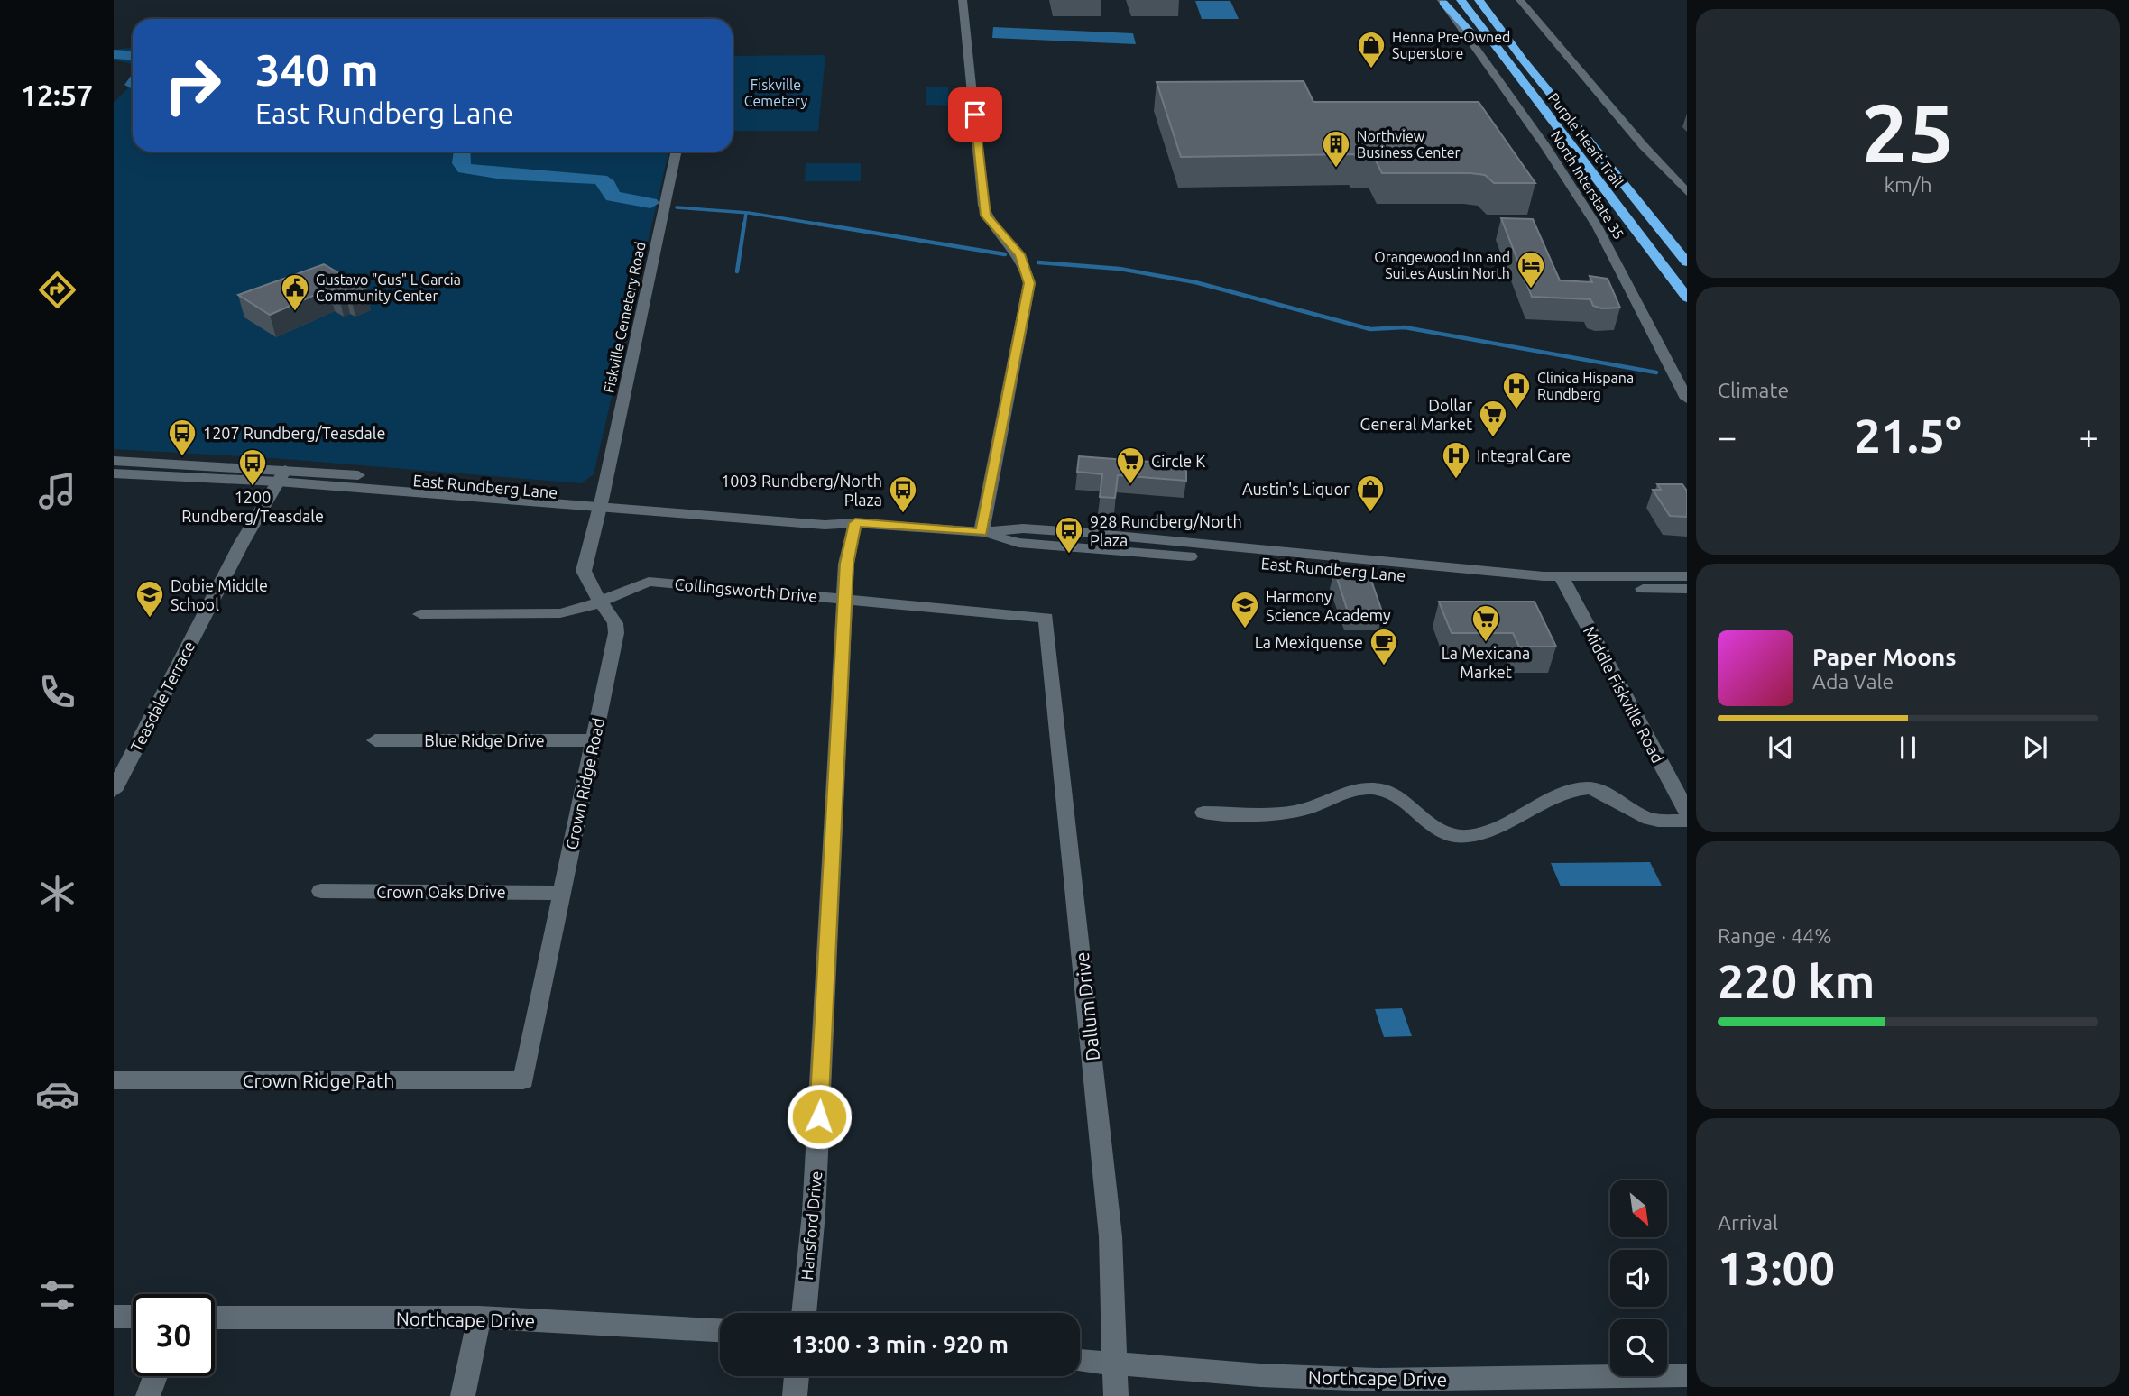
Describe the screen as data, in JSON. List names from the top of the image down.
{
  "streets": {
    "highway": ["Purple Heart Trail"],
    "street": [
      "North Interstate 35",
      "Fiskville Cemetery Road",
      "East Rundberg Lane",
      "Collingsworth Drive",
      "Middle Fiskville Road",
      "Teasdale Terrace",
      "Blue Ridge Drive",
      "Crown Ridge Road",
      "Crown Oaks Drive",
      "Dallum Drive",
      "Crown Ridge Path",
      "Hansford Drive",
      "Northcape Drive"
    ]
  },
  "crossings": [
    ["Fiskville Cemetery Road", "East Rundberg Lane"],
    ["Fiskville Cemetery Road", "Crown Ridge Road"],
    ["East Rundberg Lane", "Middle Fiskville Road"],
    ["East Rundberg Lane", "Teasdale Terrace"],
    ["East Rundberg Lane", "Crown Ridge Road"],
    ["East Rundberg Lane", "Hansford Drive"],
    ["Collingsworth Drive", "Crown Ridge Road"],
    ["Collingsworth Drive", "Dallum Drive"],
    ["Collingsworth Drive", "Hansford Drive"],
    ["Blue Ridge Drive", "Crown Ridge Road"],
    ["Crown Ridge Road", "Crown Oaks Drive"],
    ["Crown Ridge Road", "Crown Ridge Path"],
    ["Dallum Drive", "Northcape Drive"]
  ],
  "parks": ["Fiskville Cemetery"],
  "places": {
    "shop": ["Henna Pre-Owned Superstore", "Austin's Liquor"],
    "building": ["Northview Business Center"],
    "hotel": ["Orangewood Inn and Suites Austin North"],
    "public building": ["Gustavo \"Gus\" L Garcia Community Center"],
    "hospital": ["Clinica Hispana Rundberg", "Integral Care"],
    "supermarket": ["Dollar General Market", "Circle K", "La Mexicana Market"],
    "bus stop": [
      "1207 Rundberg/Teasdale",
      "1200 Rundberg/Teasdale",
      "1003 Rundberg/North Plaza",
      "928 Rundberg/North Plaza"
    ],
    "school or university": ["Dobie Middle School", "Harmony Science Academy"],
    "cafe": ["La Mexiquense"]
  },
  "north": "bottom right",
  "page": {
    "tabs": "12:57",
    "tile": [
      ["25", "km/h"],
      "Climate",
      ["Range · 44%", "220 km"],
      ["Arrival", "13:00"]
    ],
    "turn": ["340 m", "East Rundberg Lane"],
    "heat": ["−", "21.5°", "+"],
    "song": ["Paper Moons", "Ada Vale"],
    "limit": "30",
    "trip": "13:00 · 3 min · 920 m"
  }
}
